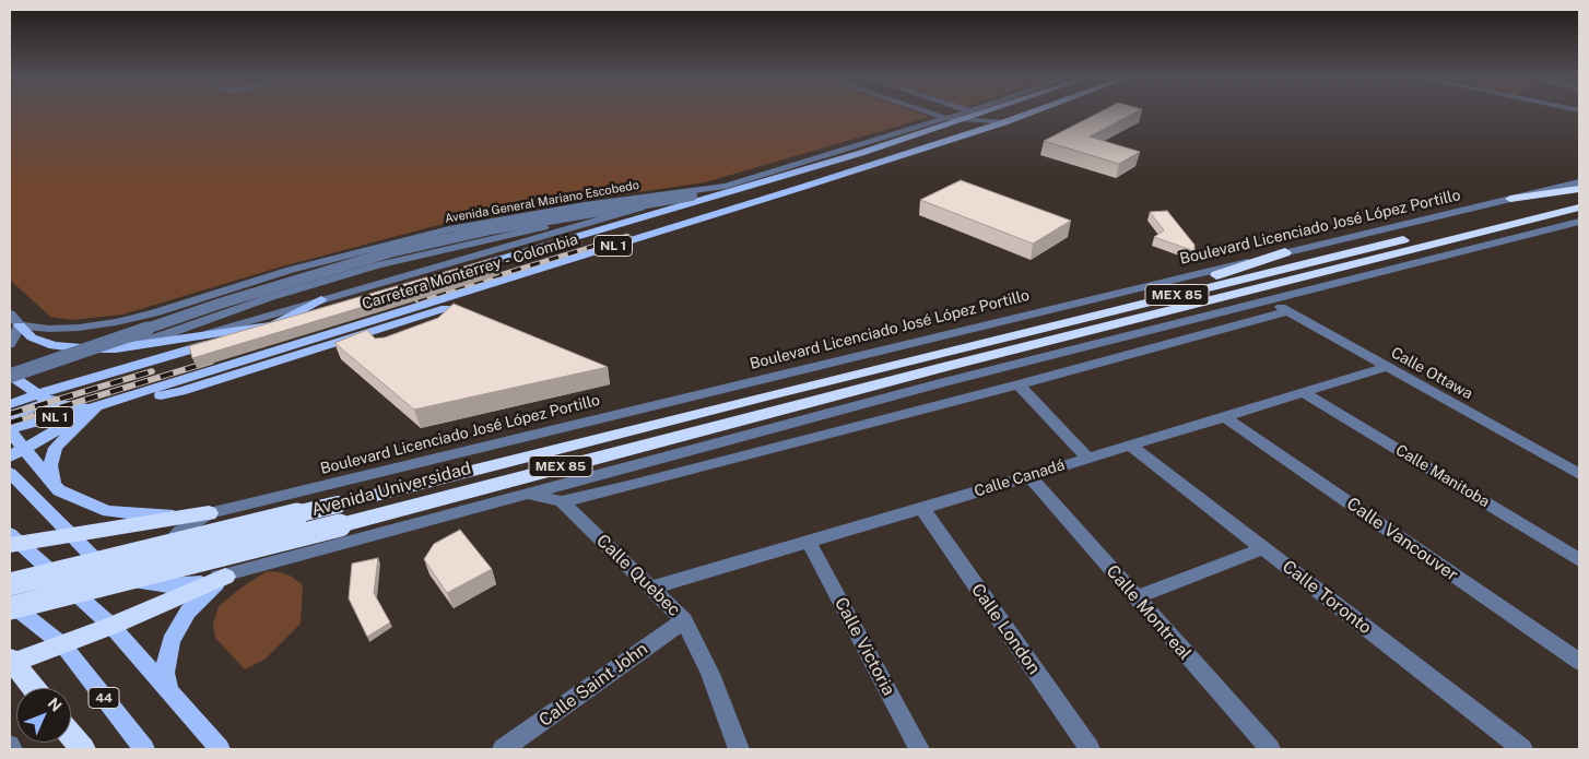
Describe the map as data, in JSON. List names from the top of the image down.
{
  "streets": {
    "highway": ["Boulevard Licenciado José López Portillo", "MEX 85", "Avenida Universidad"],
    "main road": ["NL 1", "Carretera Monterrey - Colombia", "44"],
    "street": [
      "Avenida General Mariano Escobedo",
      "Calle Ottawa",
      "Calle Manitoba",
      "Calle Canadá",
      "Calle Vancouver",
      "Calle Quebec",
      "Calle Toronto",
      "Calle Montreal",
      "Calle London",
      "Calle Victoria",
      "Calle Saint John"
    ]
  },
  "crossings": [
    ["Avenida General Mariano Escobedo", "Carretera Monterrey - Colombia"],
    ["Boulevard Licenciado José López Portillo", "MEX 85"],
    ["Boulevard Licenciado José López Portillo", "Avenida Universidad"],
    ["NL 1", "Carretera Monterrey - Colombia"],
    ["MEX 85", "Avenida Universidad"],
    ["Calle Ottawa", "Calle Canadá"],
    ["Calle Manitoba", "Calle Canadá"],
    ["Calle Canadá", "Calle Vancouver"],
    ["Calle Canadá", "Calle Quebec"],
    ["Calle Canadá", "Calle Toronto"],
    ["Calle Canadá", "Calle Montreal"],
    ["Calle Canadá", "Calle London"],
    ["Calle Canadá", "Calle Victoria"],
    ["Calle Quebec", "Calle Saint John"]
  ],
  "north": "top right"
}
